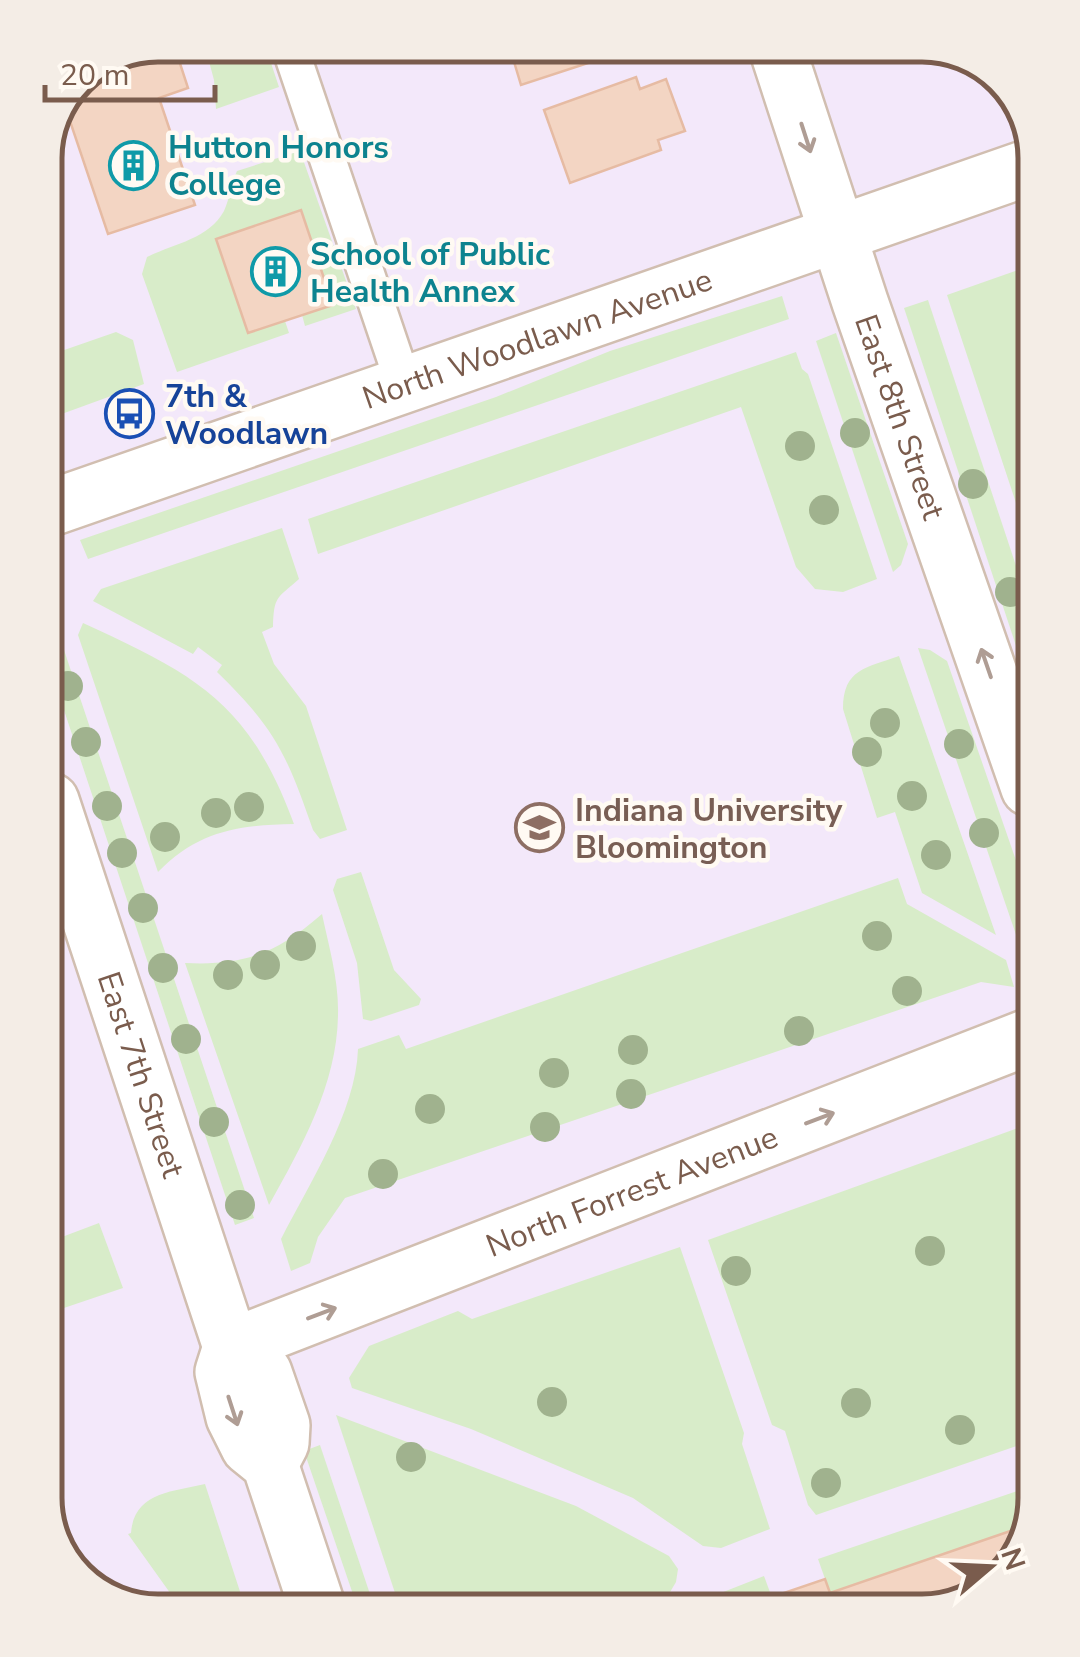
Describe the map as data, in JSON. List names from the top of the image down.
{
  "streets": {
    "street": [
      "North Woodlawn Avenue",
      "East 8th Street",
      "East 7th Street",
      "North Forrest Avenue"
    ]
  },
  "crossings": [
    ["North Woodlawn Avenue", "East 8th Street"],
    ["East 7th Street", "North Forrest Avenue"]
  ],
  "one_way": ["North Forrest Avenue"],
  "places": {
    "building": ["Hutton Honors College", "School of Public Health Annex"],
    "bus stop": ["7th & Woodlawn"],
    "school or university": ["Indiana University Bloomington"]
  },
  "scale_bar": "20 m",
  "north": "right"
}
